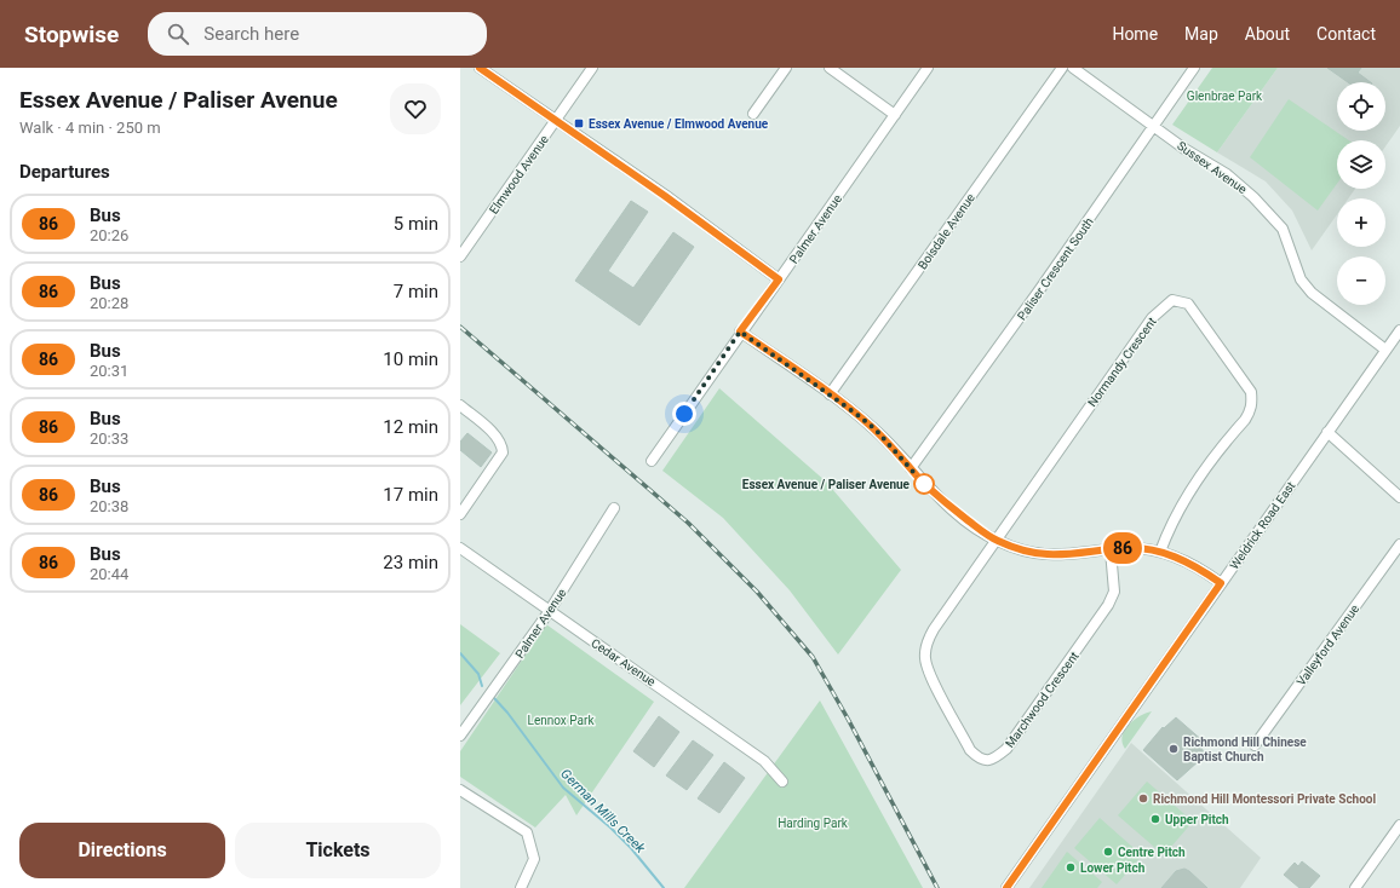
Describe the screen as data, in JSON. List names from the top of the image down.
{
  "streets": {
    "street": [
      "Sussex Avenue",
      "Elmwood Avenue",
      "Palmer Avenue",
      "Boisdale Avenue",
      "Paliser Crescent South",
      "Normandy Crescent",
      "Weldrick Road East",
      "Valleyford Avenue",
      "Cedar Avenue",
      "Marchwood Crescent"
    ]
  },
  "crossings": [
    ["Sussex Avenue", "Paliser Crescent South"],
    ["Sussex Avenue", "Weldrick Road East"],
    ["Palmer Avenue", "Cedar Avenue"],
    ["Normandy Crescent", "Marchwood Crescent"]
  ],
  "water": ["German Mills Creek"],
  "parks": ["Glenbrae Park", "Lennox Park", "Harding Park"],
  "places": {
    "transit": ["Essex Avenue / Elmwood Avenue"],
    "other": [
      "Essex Avenue / Paliser Avenue",
      "Richmond Hill Chinese Baptist Church",
      "Richmond Hill Montessori Private School",
      "Upper Pitch",
      "Centre Pitch",
      "Lower Pitch"
    ]
  },
  "lines": ["bus line 86"],
  "page": {
    "header": "Stopwise",
    "search": "Search here",
    "nav": [
      "Home",
      "Map",
      "About",
      "Contact"
    ],
    "heading": [
      ["Essex Avenue / Paliser Avenue", "Walk · 4 min · 250 m"],
      "Departures"
    ],
    "on_map": "86",
    "map_buttons": ["+", "−"],
    "list": [
      {
        "mark": "86",
        "name": "Bus",
        "note": "20:26",
        "value": "5 min"
      },
      {
        "mark": "86",
        "name": "Bus",
        "note": "20:28",
        "value": "7 min"
      },
      {
        "mark": "86",
        "name": "Bus",
        "note": "20:31",
        "value": "10 min"
      },
      {
        "mark": "86",
        "name": "Bus",
        "note": "20:33",
        "value": "12 min"
      },
      {
        "mark": "86",
        "name": "Bus",
        "note": "20:38",
        "value": "17 min"
      },
      {
        "mark": "86",
        "name": "Bus",
        "note": "20:44",
        "value": "23 min"
      }
    ],
    "buttons": ["Directions", "Tickets"]
  }
}
